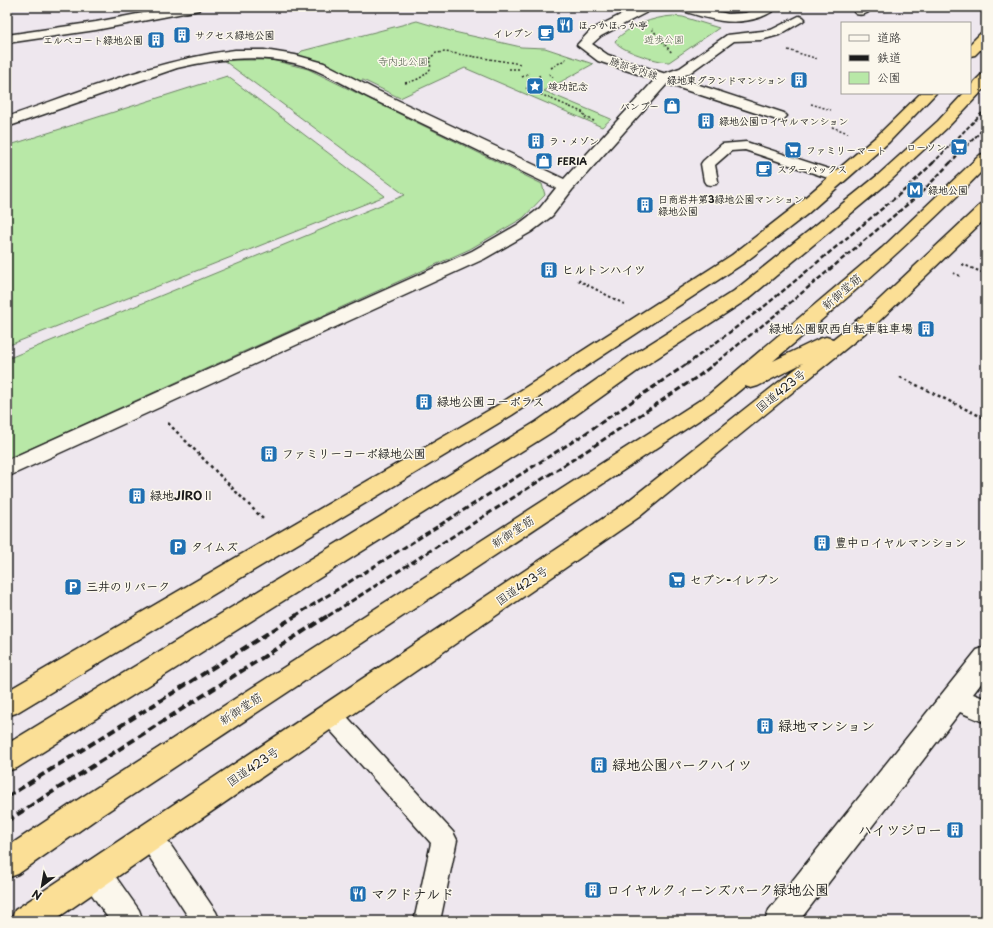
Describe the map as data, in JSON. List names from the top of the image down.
{
  "streets": {
    "highway": ["新御堂筋", "国道423号"],
    "street": ["勝部寺内線"]
  },
  "parks": ["遊歩公園", "寺内北公園"],
  "places": {
    "restaurant": ["ほっかほっか亭", "マクドナルド"],
    "cafe": ["イレブン", "スターバックス"],
    "building": [
      "サクセス緑地公園",
      "エルベコート緑地公園",
      "緑地東グランドマンション",
      "緑地公園ロイヤルマンション",
      "ラ・メゾン",
      "日商岩井第3緑地公園マンション 緑地公園",
      "ヒルトンハイツ",
      "緑地公園駅西自転車駐車場",
      "緑地公園コーポラス",
      "ファミリーコーポ緑地公園",
      "緑地JIROⅡ",
      "豊中ロイヤルマンション",
      "緑地マンション",
      "緑地公園パークハイツ",
      "ハイツジロー",
      "ロイヤルクィーンズパーク緑地公園"
    ],
    "place": ["竣功記念"],
    "shop": ["バンブー", "FERIA"],
    "supermarket": ["ローソン", "ファミリーマート", "セブン-イレブン"],
    "metro station": ["緑地公園"],
    "parking": ["タイムズ", "三井のリパーク"]
  },
  "legend": ["道路", "鉄道", "公園"],
  "north": "bottom left"
}
